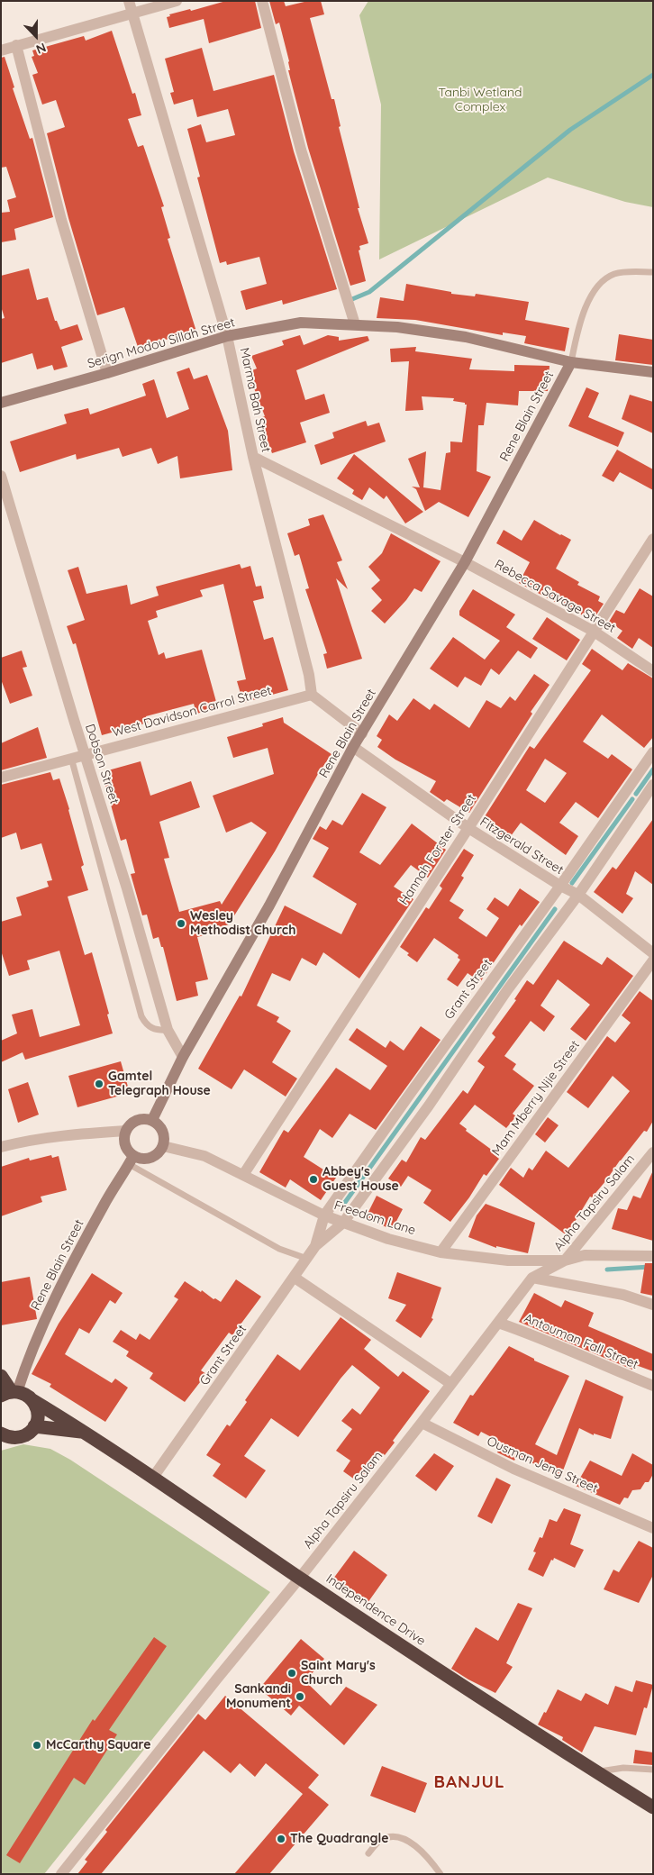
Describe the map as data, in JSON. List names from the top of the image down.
{
  "streets": {
    "highway": ["Independence Drive"],
    "street": [
      "Serign Modou Sillah Street",
      "Marma Bah Street",
      "Rene Blain Street",
      "Rebecca Savage Street",
      "West Davidson Carrol Street",
      "Dobson Street",
      "Fitzgerald Street",
      "Hannah Forster Street",
      "Grant Street",
      "Mam Mberry Njie Street",
      "Alpha Tapsiru Salam",
      "Freedom Lane",
      "Antouman Fall Street",
      "Ousman Jeng Street"
    ]
  },
  "crossings": [
    ["Serign Modou Sillah Street", "Marma Bah Street"],
    ["Serign Modou Sillah Street", "Rene Blain Street"],
    ["Marma Bah Street", "Rebecca Savage Street"],
    ["Marma Bah Street", "West Davidson Carrol Street"],
    ["Rene Blain Street", "Rebecca Savage Street"],
    ["Rene Blain Street", "Dobson Street"],
    ["Rene Blain Street", "Fitzgerald Street"],
    ["Rene Blain Street", "Freedom Lane"],
    ["Rene Blain Street", "Independence Drive"],
    ["Rebecca Savage Street", "Hannah Forster Street"],
    ["West Davidson Carrol Street", "Dobson Street"],
    ["Fitzgerald Street", "Hannah Forster Street"],
    ["Fitzgerald Street", "Grant Street"],
    ["Hannah Forster Street", "Freedom Lane"],
    ["Grant Street", "Freedom Lane"],
    ["Grant Street", "Independence Drive"],
    ["Mam Mberry Njie Street", "Freedom Lane"],
    ["Alpha Tapsiru Salam", "Freedom Lane"],
    ["Alpha Tapsiru Salam", "Antouman Fall Street"],
    ["Alpha Tapsiru Salam", "Ousman Jeng Street"],
    ["Alpha Tapsiru Salam", "Independence Drive"]
  ],
  "districts": ["BANJUL"],
  "parks": ["Tanbi Wetland Complex"],
  "places": [
    "Wesley Methodist Church",
    "Gamtel Telegraph House",
    "Abbey's Guest House",
    "Saint Mary's Church",
    "Sankandi Monument",
    "McCarthy Square",
    "The Quadrangle"
  ],
  "north": "bottom"
}
